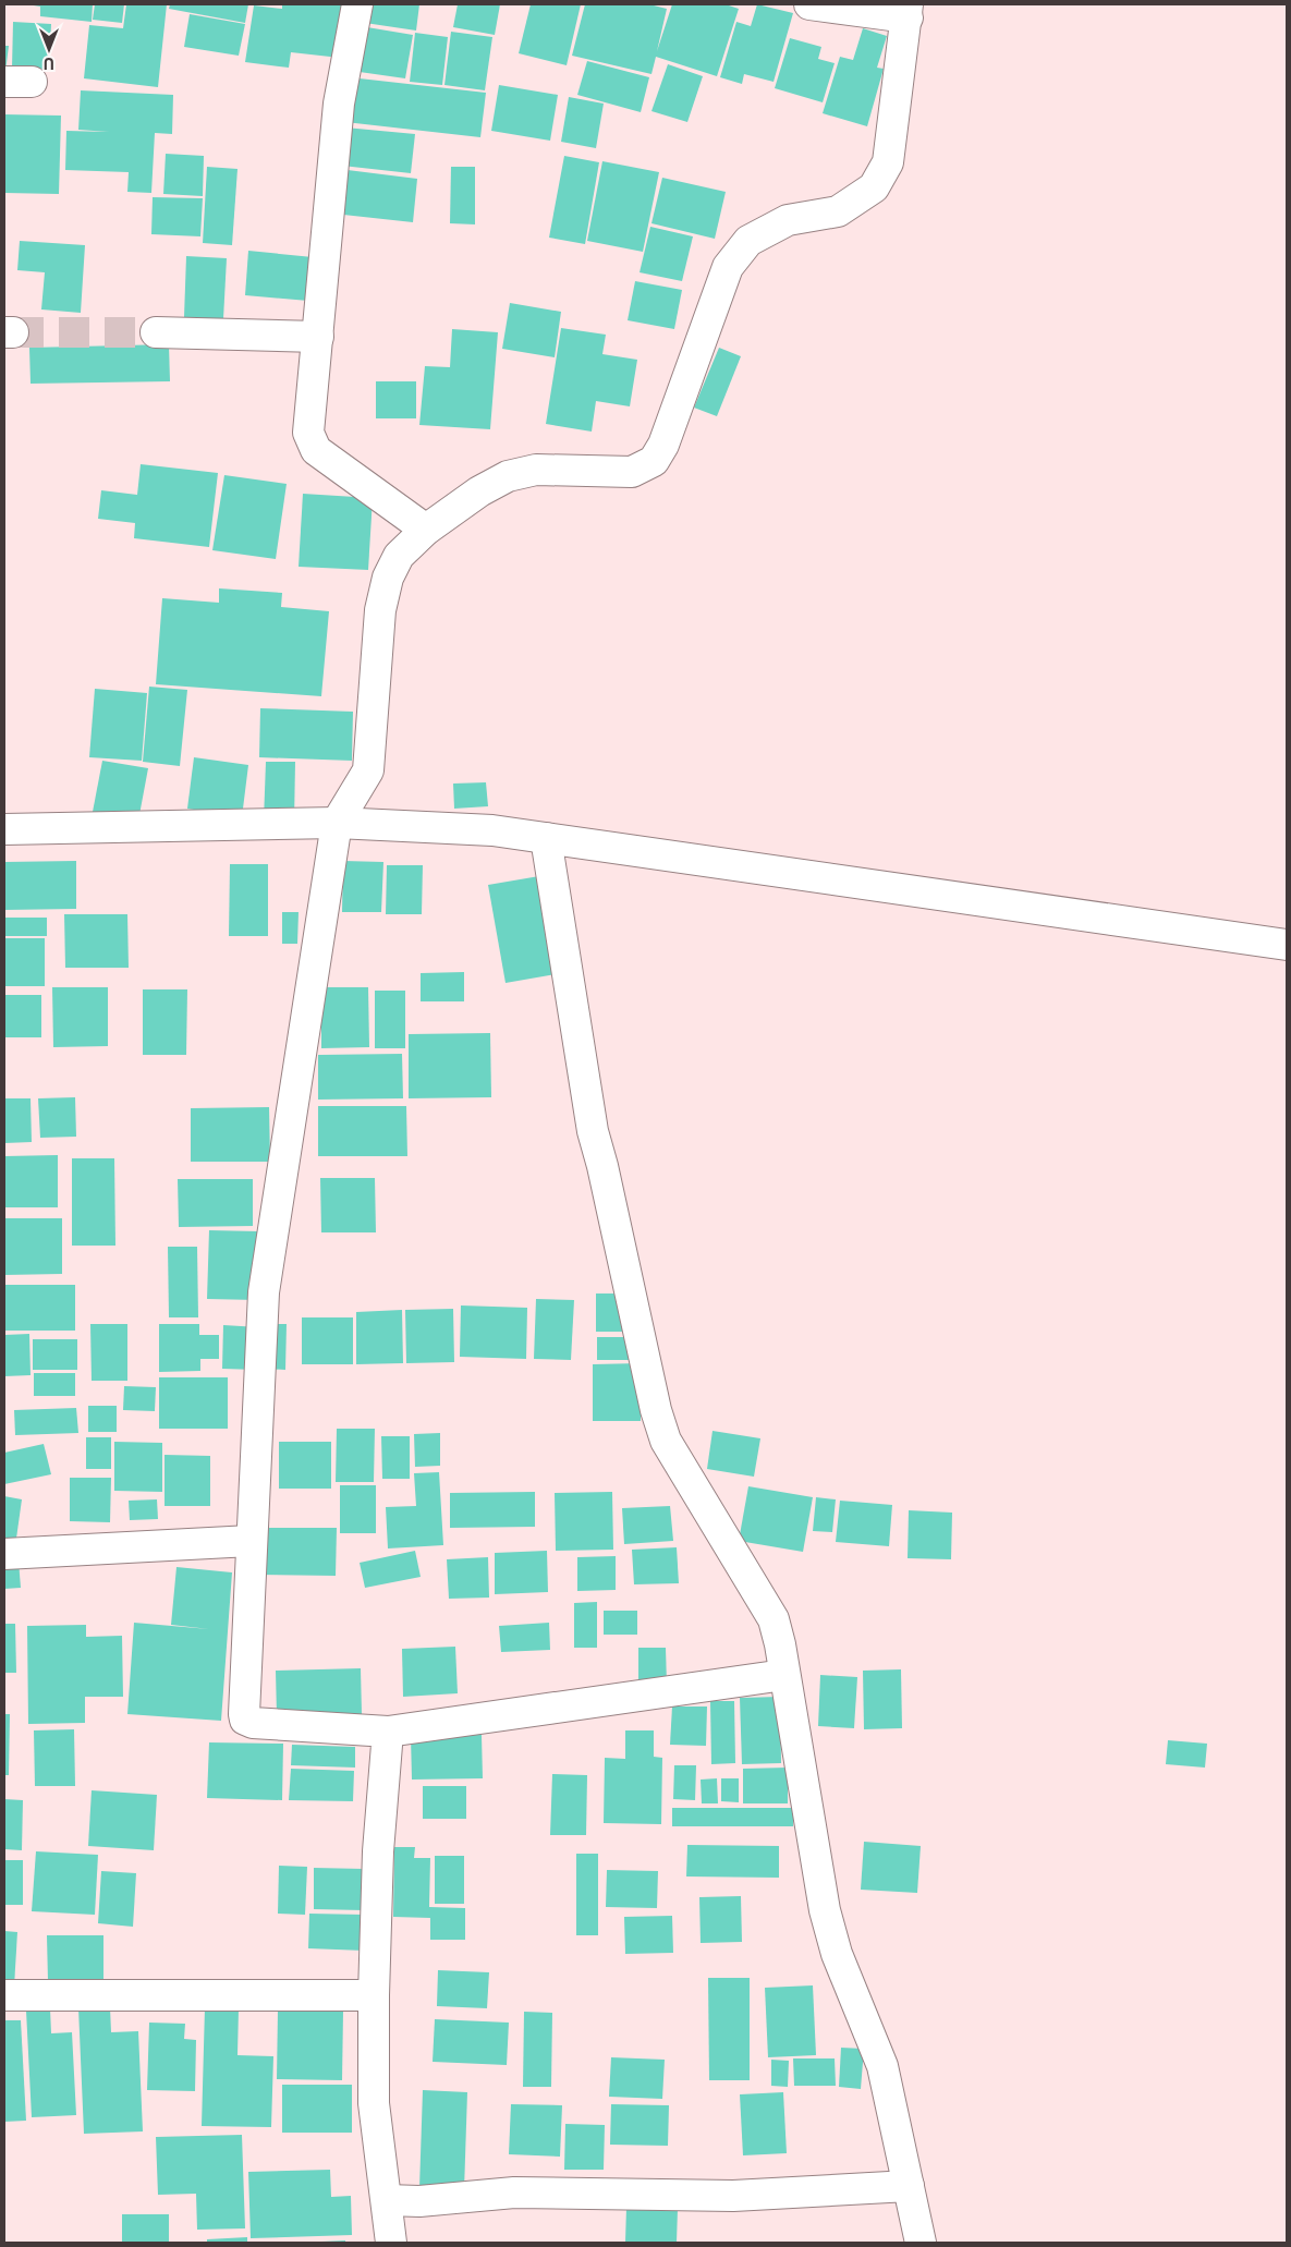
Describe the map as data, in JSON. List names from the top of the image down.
{
  "north": "bottom"
}
